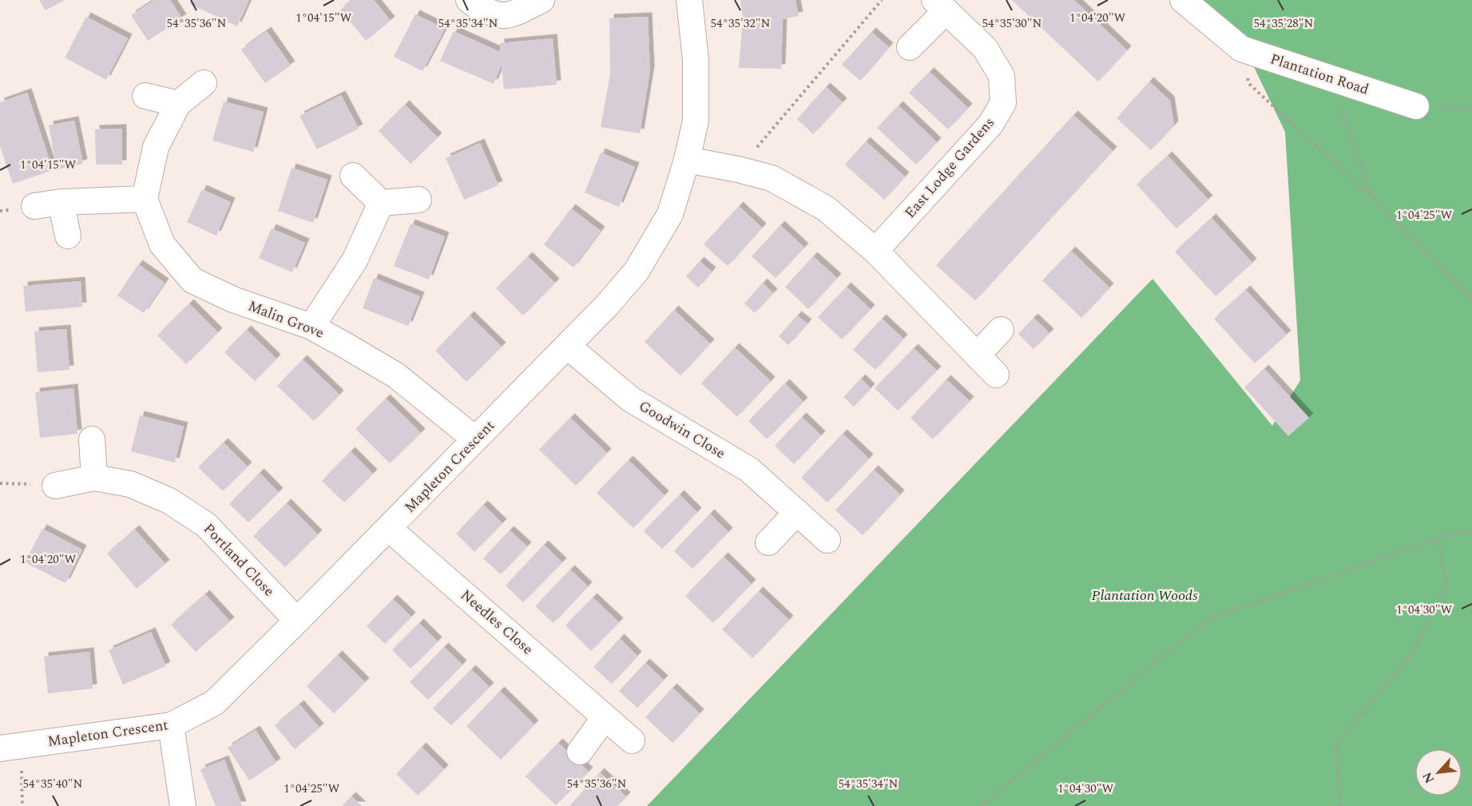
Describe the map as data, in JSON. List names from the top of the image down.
{
  "streets": {
    "street": [
      "Plantation Road",
      "East Lodge Gardens",
      "Malin Grove",
      "Goodwin Close",
      "Mapleton Crescent",
      "Portland Close",
      "Needles Close"
    ]
  },
  "crossings": [
    ["Malin Grove", "Mapleton Crescent"],
    ["Goodwin Close", "Mapleton Crescent"],
    ["Mapleton Crescent", "Portland Close"],
    ["Mapleton Crescent", "Needles Close"]
  ],
  "parks": ["Plantation Woods"],
  "north": "bottom left",
  "coordinates": [
    "1°04'15\"W",
    "1°04'20\"W",
    "54°35'36\"N",
    "54°35'34\"N",
    "54°35'32\"N",
    "54°35'30\"N",
    "54°35'28\"N",
    "1°04'25\"W",
    "1°04'30\"W",
    "54°35'40\"N"
  ]
}
